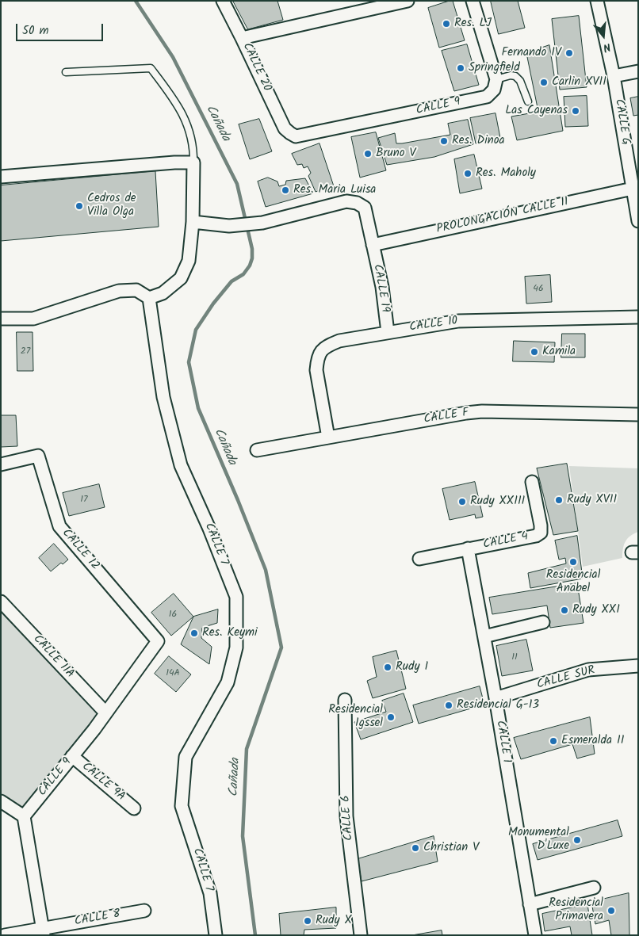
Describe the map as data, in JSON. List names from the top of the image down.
{
  "streets": {
    "street": [
      "CALLE 20",
      "CALLE 9",
      "CALLE G",
      "PROLONGACIÓN CALLE 11",
      "CALLE 19",
      "CALLE 10",
      "CALLE F",
      "CALLE 4",
      "CALLE 7",
      "CALLE 12",
      "CALLE 11A",
      "CALLE SUR",
      "CALLE 1",
      "CALLE 9A",
      "CALLE 6",
      "CALLE 8"
    ]
  },
  "crossings": [
    ["CALLE 20", "CALLE 9"],
    ["CALLE 9", "CALLE 12"],
    ["CALLE 9", "CALLE 11A"],
    ["CALLE 9", "CALLE 9A"],
    ["CALLE G", "PROLONGACIÓN CALLE 11"],
    ["PROLONGACIÓN CALLE 11", "CALLE 19"],
    ["CALLE 19", "CALLE 10"],
    ["CALLE 10", "CALLE F"],
    ["CALLE 4", "CALLE 1"],
    ["CALLE SUR", "CALLE 1"]
  ],
  "water": ["Cañada"],
  "places": [
    "Res. LJ",
    "Fernando IV",
    "Springfield",
    "Carlin XVII",
    "Las Cayenas",
    "Res. Dinoa",
    "Bruno V",
    "Res. Maholy",
    "Res. Maria Luisa",
    "Cedros de Villa Olga",
    "Kamila",
    "Rudy XVII",
    "Rudy XXIII",
    "Residencial Anabel",
    "Rudy XXI",
    "Res. Keymi",
    "Rudy I",
    "Residencial G-13",
    "Residencial Igssel",
    "Esmeralda II",
    "Monumental D'Luxe",
    "Christian V",
    "Residencial Primavera",
    "Rudy X"
  ],
  "house_numbers": [
    "46",
    "27",
    "17",
    "16",
    "11",
    "14A"
  ],
  "scale_bar": "50 m",
  "north": "bottom"
}
